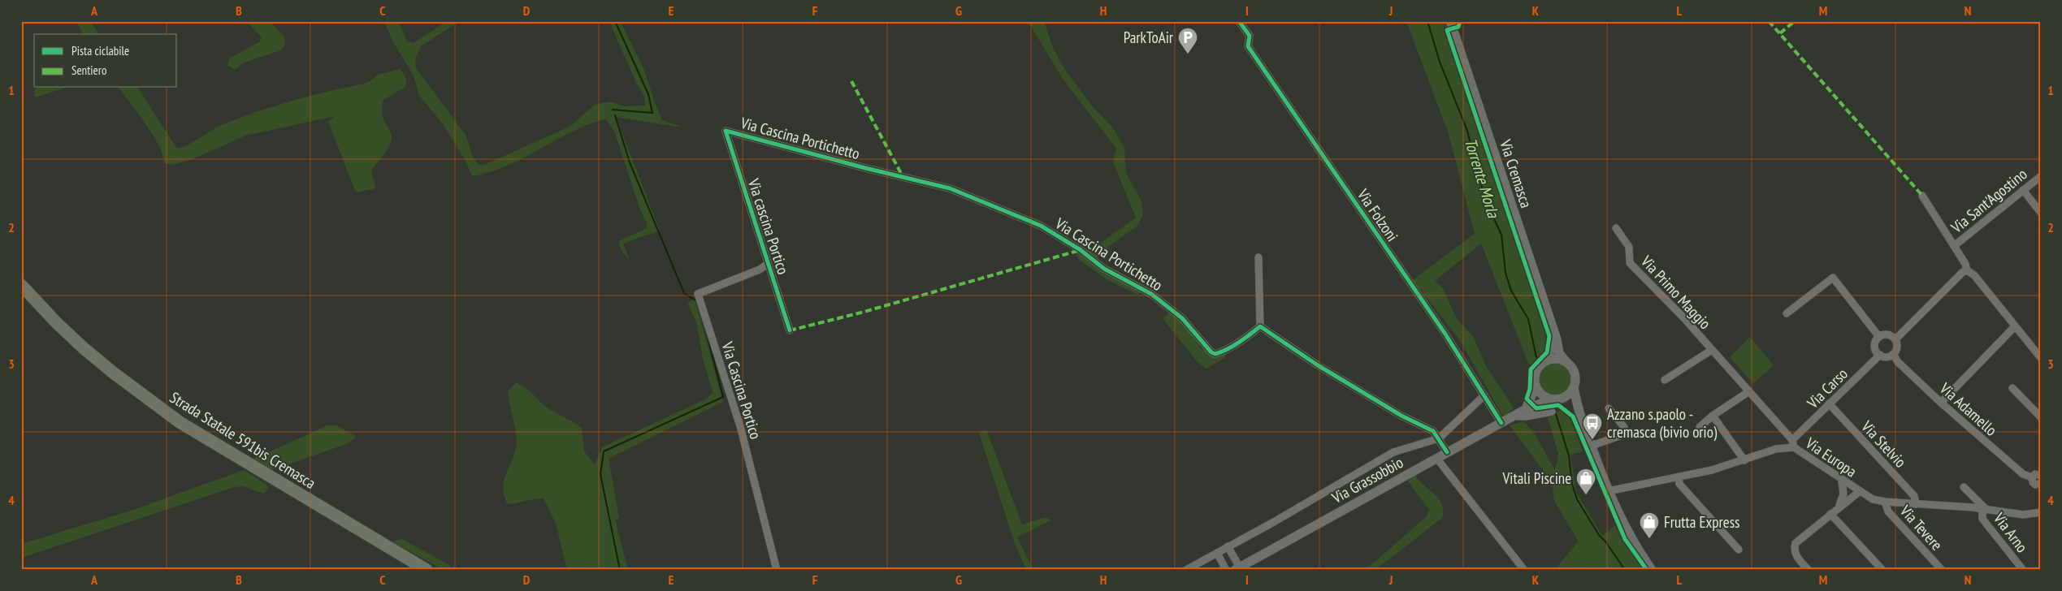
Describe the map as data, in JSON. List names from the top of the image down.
{
  "streets": {
    "highway": ["Strada Statale 591bis Cremasca"],
    "main road": ["Via Cremasca", "Via Grassobbio"],
    "street": [
      "Via Cascina Portichetto",
      "Via Sant'Agostino",
      "Via Folzoni",
      "Via cascina Portico",
      "Via Primo Maggio",
      "Via Carso",
      "Via Cascina Portico",
      "Via Adamello",
      "Via Stelvio",
      "Via Europa",
      "Via Tevere",
      "Via Arno"
    ]
  },
  "crossings": [
    ["Via Cascina Portichetto", "Via cascina Portico"],
    ["Via Cremasca", "Via Grassobbio"],
    ["Via Folzoni", "Via Grassobbio"],
    ["Via cascina Portico", "Via Cascina Portico"],
    ["Via Primo Maggio", "Via Carso"],
    ["Via Primo Maggio", "Via Europa"],
    ["Via Carso", "Via Adamello"],
    ["Via Carso", "Via Stelvio"],
    ["Via Stelvio", "Via Europa"],
    ["Via Europa", "Via Tevere"],
    ["Via Europa", "Via Arno"]
  ],
  "water": ["Torrente Morla"],
  "places": {
    "parking": ["ParkToAir"],
    "bus stop": ["Azzano s.paolo - cremasca (bivio orio)"],
    "shop": ["Vitali Piscine", "Frutta Express"]
  },
  "legend": ["Pista ciclabile", "Sentiero"],
  "grid": {
    "columns": [
      "A",
      "B",
      "C",
      "D",
      "E",
      "F",
      "G",
      "H",
      "I",
      "J",
      "K",
      "L",
      "M",
      "N"
    ],
    "rows": [
      "1",
      "2",
      "3",
      "4"
    ]
  }
}
